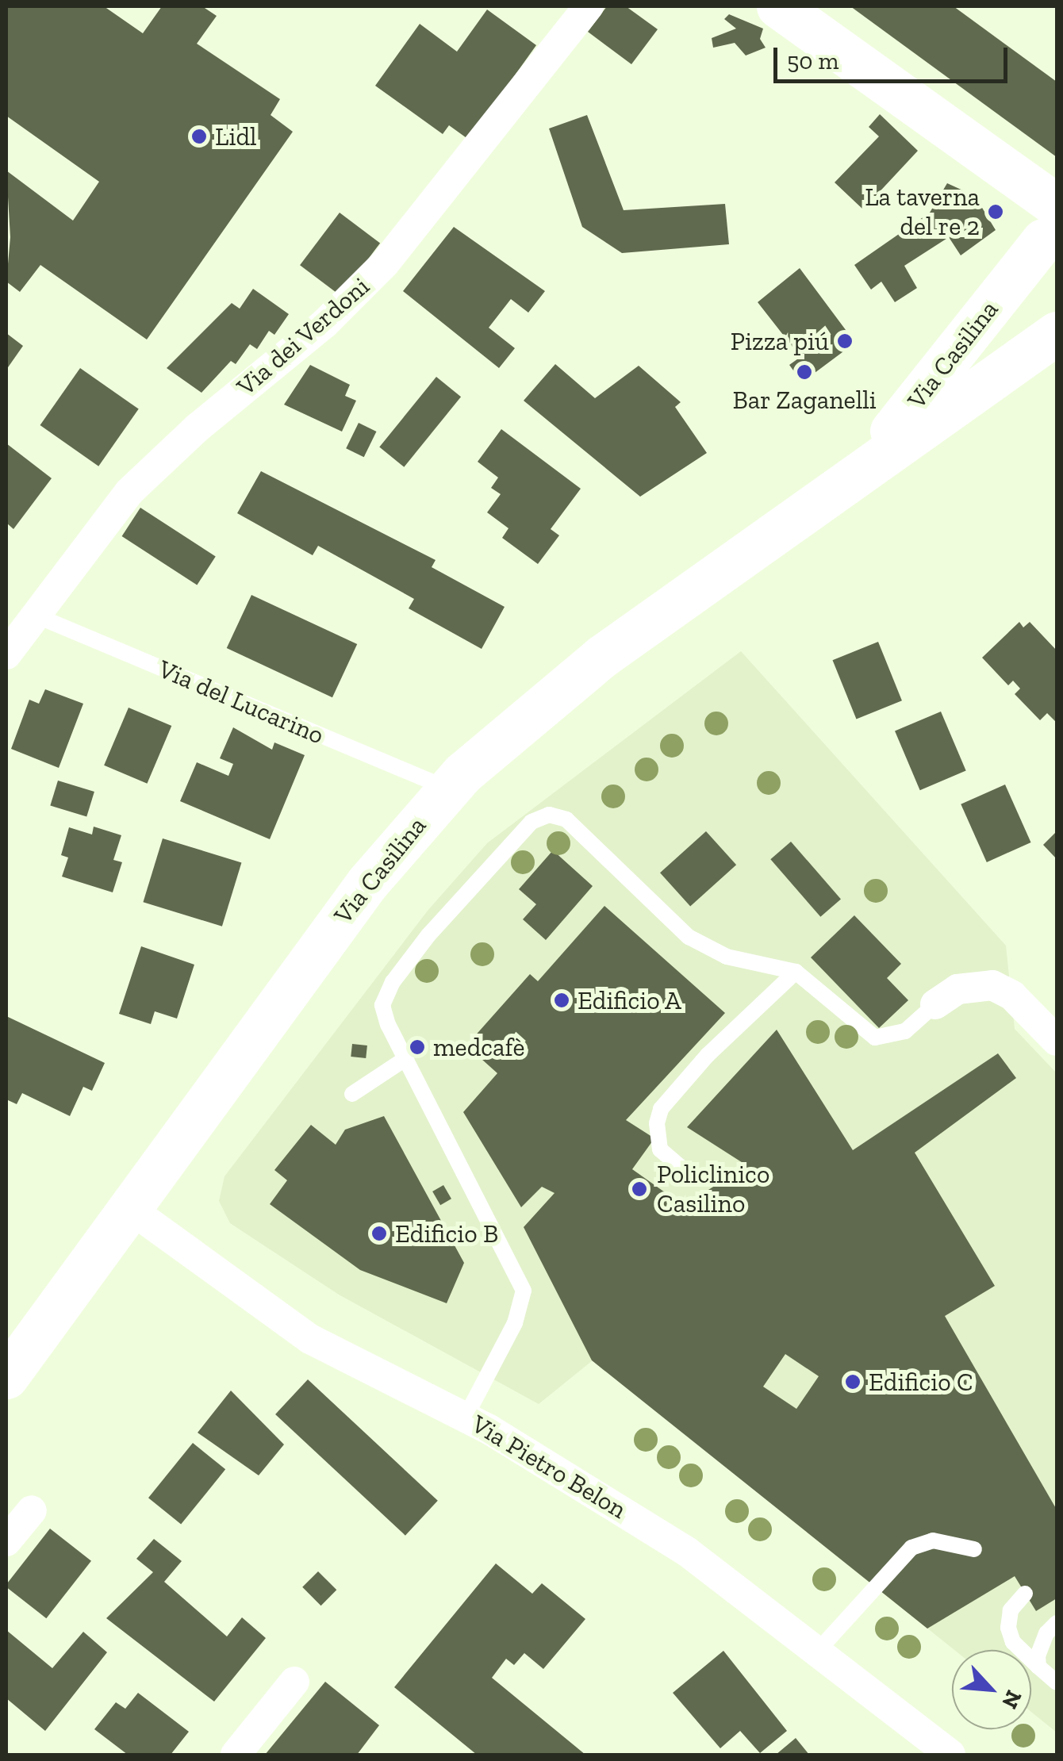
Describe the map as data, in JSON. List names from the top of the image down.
{
  "streets": {
    "main road": ["Via Casilina"],
    "street": ["Via dei Verdoni", "Via Pietro Belon"],
    "lane": ["Via del Lucarino"]
  },
  "crossings": [
    ["Via dei Verdoni", "Via del Lucarino"],
    ["Via Casilina", "Via del Lucarino"],
    ["Via Casilina", "Via Pietro Belon"]
  ],
  "places": [
    "Lidl",
    "La taverna del re 2",
    "Pizza piú",
    "Bar Zaganelli",
    "Edificio A",
    "medcafè",
    "Policlinico Casilino",
    "Edificio B",
    "Edificio C"
  ],
  "scale_bar": "50 m",
  "north": "bottom right"
}
